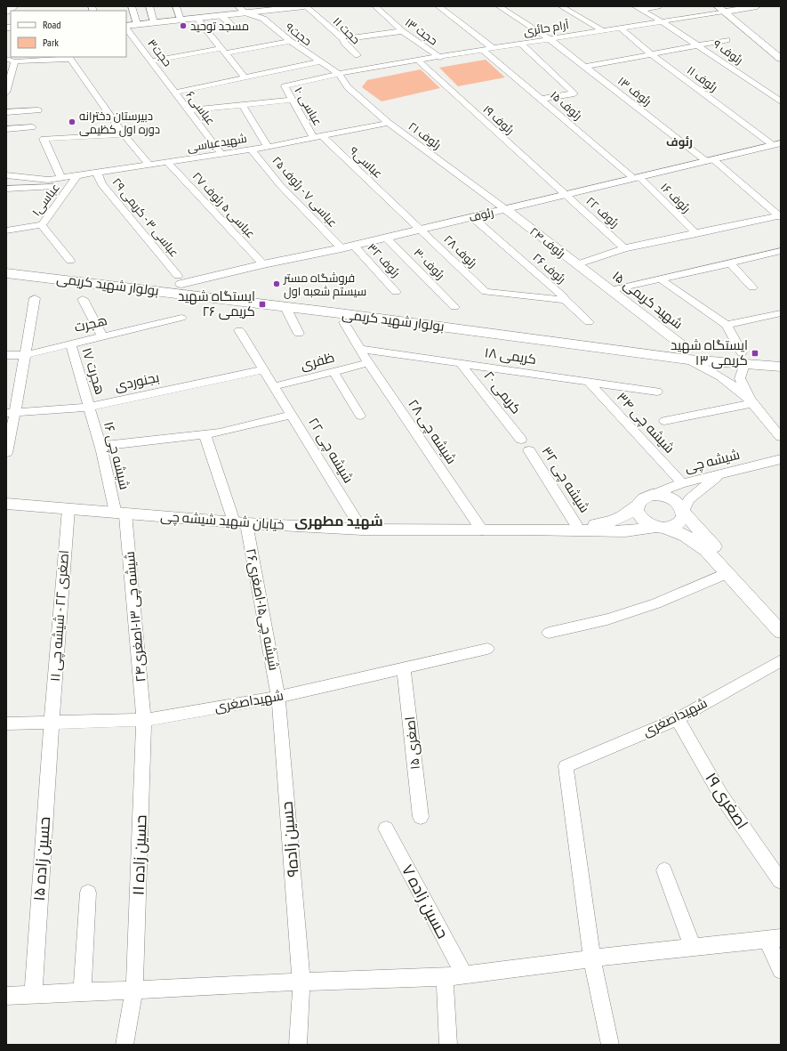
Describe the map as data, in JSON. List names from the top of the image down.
{
  "streets": {
    "main road": ["بولوار شهید کریمی"],
    "street": [
      "آرام حائری",
      "حجت ۱۱",
      "حجت ۱۳",
      "حجت۹",
      "رئوف ۹",
      "حجت۳",
      "رئوف ۱۱",
      "رئوف ۱۳",
      "رئوف ۱۵",
      "عباسی ۱۰",
      "عباسی۶",
      "رئوف ۱۹",
      "رئوف ۲۱",
      "شهیدعباسی",
      "عباسی۹",
      "عباسی ۷ - رئوف ۲۵",
      "رئوف ۱۶",
      "عباسی۱",
      "عباسی ۵ رئوف ۲۷",
      "رئوف ۲۲",
      "رئوف",
      "عباسی ۳ - کریمی ۲۹",
      "رئوف ۲۴",
      "رئوف ۲۸",
      "رئوف ۳۲",
      "رئوف ۳۰",
      "رئوف ۲۶",
      "شهید کریمی ۱۵",
      "هجرت",
      "کریمی ۱۸",
      "ظفری",
      "هجرت ۱۷",
      "بجنوردی",
      "کریمی ۲۰",
      "شیشه چی ۳۴",
      "شیشه چی ۲۸",
      "شیشه چی ۲۲",
      "شیشه چی ۱۶",
      "شیشه چی",
      "شیشه چی ۳۲",
      "خیابان شهید شیشه چی",
      "شیشه چی۱۵-اصغری۲۶",
      "اصغری ۲۲ - شیشه چی ۱۱",
      "شیشه چی ۱۳-اصغری۲۴",
      "شهیداصغری",
      "اصغری ۱۵",
      "اصغری ۱۹",
      "حسین زاده۹",
      "حسین زاده ۱۱",
      "حسین زاده ۱۵",
      "حسین زاده ۷"
    ]
  },
  "crossings": [
    ["آرام حائری", "حجت ۱۳"],
    ["آرام حائری", "حجت۹"],
    ["آرام حائری", "رئوف ۹"],
    ["آرام حائری", "رئوف ۱۱"],
    ["آرام حائری", "رئوف ۱۳"],
    ["آرام حائری", "رئوف ۱۵"],
    ["آرام حائری", "عباسی ۱۰"],
    ["آرام حائری", "رئوف ۱۹"],
    ["آرام حائری", "رئوف ۲۱"],
    ["حجت۹", "رئوف ۲۱"],
    ["حجت۳", "عباسی۶"],
    ["رئوف ۱۱", "رئوف"],
    ["رئوف ۱۳", "رئوف"],
    ["رئوف ۱۵", "رئوف ۱۶"],
    ["رئوف ۱۵", "رئوف"],
    ["عباسی ۱۰", "شهیدعباسی"],
    ["عباسی ۱۰", "عباسی۹"],
    ["عباسی۶", "شهیدعباسی"],
    ["رئوف ۱۹", "رئوف ۲۲"],
    ["رئوف ۱۹", "رئوف"],
    ["رئوف ۲۱", "شهیدعباسی"],
    ["رئوف ۲۱", "رئوف"],
    ["رئوف ۲۱", "رئوف ۲۴"],
    ["شهیدعباسی", "عباسی۹"],
    ["شهیدعباسی", "عباسی ۷ - رئوف ۲۵"],
    ["شهیدعباسی", "عباسی۱"],
    ["شهیدعباسی", "عباسی ۵ رئوف ۲۷"],
    ["شهیدعباسی", "عباسی ۳ - کریمی ۲۹"],
    ["عباسی۹", "رئوف"],
    ["عباسی۹", "رئوف ۲۸"],
    ["عباسی ۷ - رئوف ۲۵", "رئوف"],
    ["رئوف ۱۶", "رئوف"],
    ["عباسی ۵ رئوف ۲۷", "رئوف"],
    ["رئوف ۲۲", "رئوف"],
    ["رئوف", "عباسی ۳ - کریمی ۲۹"],
    ["رئوف", "رئوف ۲۴"],
    ["رئوف", "رئوف ۲۸"],
    ["رئوف", "رئوف ۳۲"],
    ["رئوف", "رئوف ۳۰"],
    ["رئوف", "رئوف ۲۶"],
    ["رئوف", "بولوار شهید کریمی"],
    ["عباسی ۳ - کریمی ۲۹", "بولوار شهید کریمی"],
    ["رئوف ۲۴", "شهید کریمی ۱۵"],
    ["رئوف ۲۸", "رئوف ۲۶"],
    ["بولوار شهید کریمی", "شهید کریمی ۱۵"],
    ["هجرت", "هجرت ۱۷"],
    ["کریمی ۱۸", "کریمی ۲۰"],
    ["کریمی ۱۸", "شیشه چی ۳۴"],
    ["کریمی ۱۸", "شیشه چی ۲۸"],
    ["ظفری", "شیشه چی ۲۸"],
    ["ظفری", "شیشه چی ۲۲"],
    ["هجرت ۱۷", "بجنوردی"],
    ["هجرت ۱۷", "شیشه چی ۱۶"],
    ["بجنوردی", "شیشه چی ۲۲"],
    ["بجنوردی", "شیشه چی ۱۶"],
    ["شیشه چی ۳۴", "شیشه چی"],
    ["شیشه چی ۲۸", "خیابان شهید شیشه چی"],
    ["شیشه چی ۲۲", "خیابان شهید شیشه چی"],
    ["شیشه چی ۱۶", "خیابان شهید شیشه چی"],
    ["شیشه چی ۱۶", "شیشه چی ۱۳-اصغری۲۴"],
    ["شیشه چی", "خیابان شهید شیشه چی"],
    ["شیشه چی ۳۲", "خیابان شهید شیشه چی"],
    ["خیابان شهید شیشه چی", "شیشه چی۱۵-اصغری۲۶"],
    ["خیابان شهید شیشه چی", "اصغری ۲۲ - شیشه چی ۱۱"],
    ["خیابان شهید شیشه چی", "شیشه چی ۱۳-اصغری۲۴"],
    ["شیشه چی۱۵-اصغری۲۶", "شهیداصغری"],
    ["شیشه چی۱۵-اصغری۲۶", "حسین زاده۹"],
    ["اصغری ۲۲ - شیشه چی ۱۱", "شهیداصغری"],
    ["اصغری ۲۲ - شیشه چی ۱۱", "حسین زاده ۱۵"],
    ["شیشه چی ۱۳-اصغری۲۴", "شهیداصغری"],
    ["شیشه چی ۱۳-اصغری۲۴", "حسین زاده ۱۱"],
    ["شهیداصغری", "اصغری ۱۵"],
    ["شهیداصغری", "اصغری ۱۹"],
    ["شهیداصغری", "حسین زاده۹"],
    ["شهیداصغری", "حسین زاده ۱۱"],
    ["شهیداصغری", "حسین زاده ۱۵"]
  ],
  "districts": ["رئوف", "شهید مطهری"],
  "places": {
    "other": ["مسجد توحید", "دبیرستان دخترانه دوره اول کظیمی", "فروشگاه مستر سیستم شعبه اول"],
    "transit": ["ایستگاه شهید کریمی ۲۶", "ایستگاه شهید کریمی ۱۳"]
  },
  "legend": ["Road", "Park"]
}
